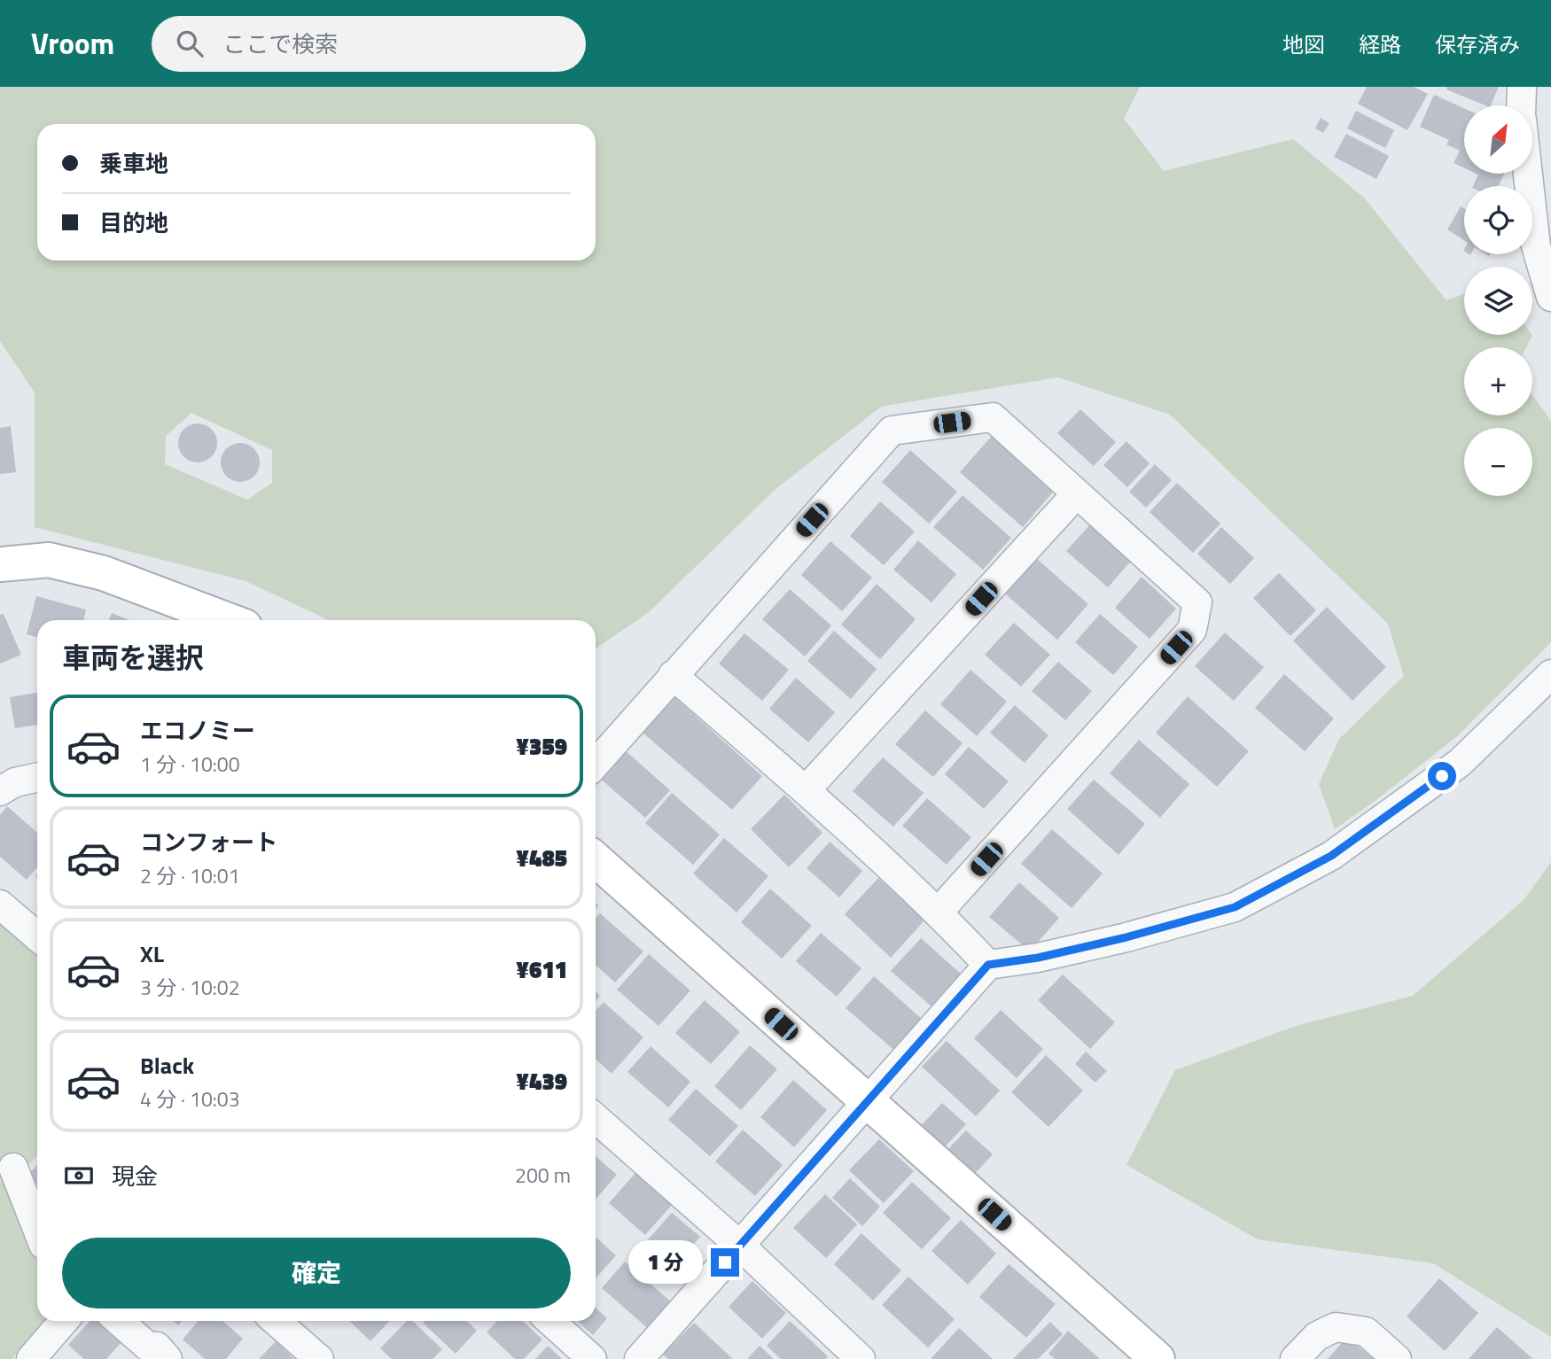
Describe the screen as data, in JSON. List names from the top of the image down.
{
  "north": "top right",
  "page": {
    "header": "Vroom",
    "search": "ここで検索",
    "nav": ["地図", "経路", "保存済み"],
    "map_buttons": ["+", "−"],
    "banner": ["乗車地", "目的地"],
    "heading": "車両を選択",
    "list": [
      {
        "name": "エコノミー",
        "note": "1 分 · 10:00",
        "value": "¥359"
      },
      {
        "name": "コンフォート",
        "note": "2 分 · 10:01",
        "value": "¥485"
      },
      {
        "name": "XL",
        "note": "3 分 · 10:02",
        "value": "¥611"
      },
      {
        "name": "Black",
        "note": "4 分 · 10:03",
        "value": "¥439"
      }
    ],
    "pay": ["現金", "200 m"],
    "buttons": "確定",
    "bubble": "1 分"
  }
}
